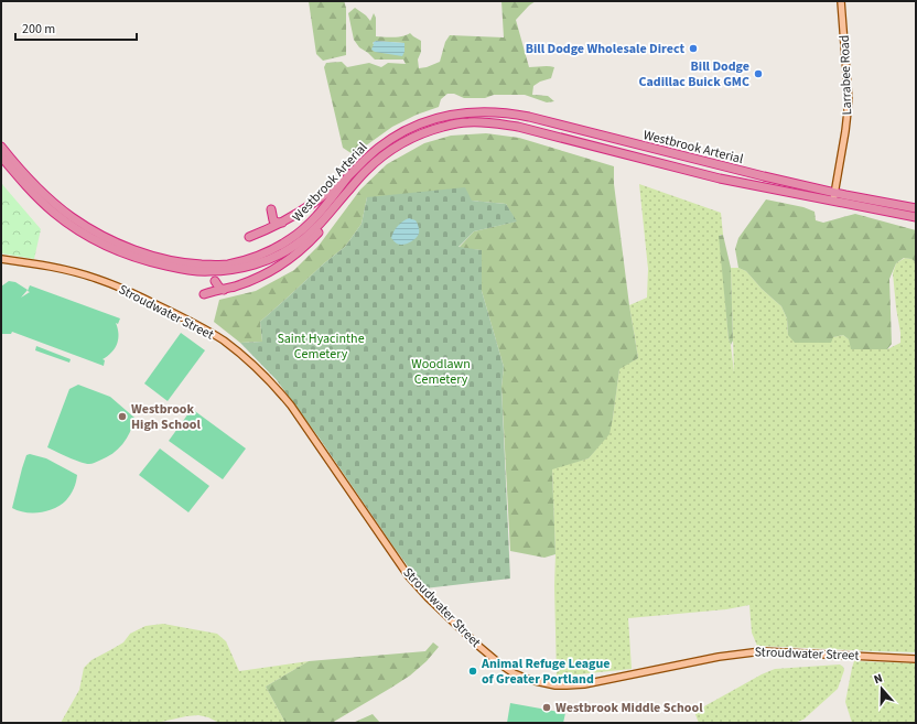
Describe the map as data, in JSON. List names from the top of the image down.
{
  "streets": {
    "highway": ["Westbrook Arterial"],
    "main road": ["Larrabee Road", "Stroudwater Street"]
  },
  "crossings": [
    ["Larrabee Road", "Westbrook Arterial"]
  ],
  "parks": ["Saint Hyacinthe Cemetery", "Woodlawn Cemetery"],
  "places": [
    "Bill Dodge Wholesale Direct",
    "Bill Dodge Cadillac Buick GMC",
    "Westbrook High School",
    "Animal Refuge League of Greater Portland",
    "Westbrook Middle School"
  ],
  "scale_bar": "200 m",
  "north": "top"
}
